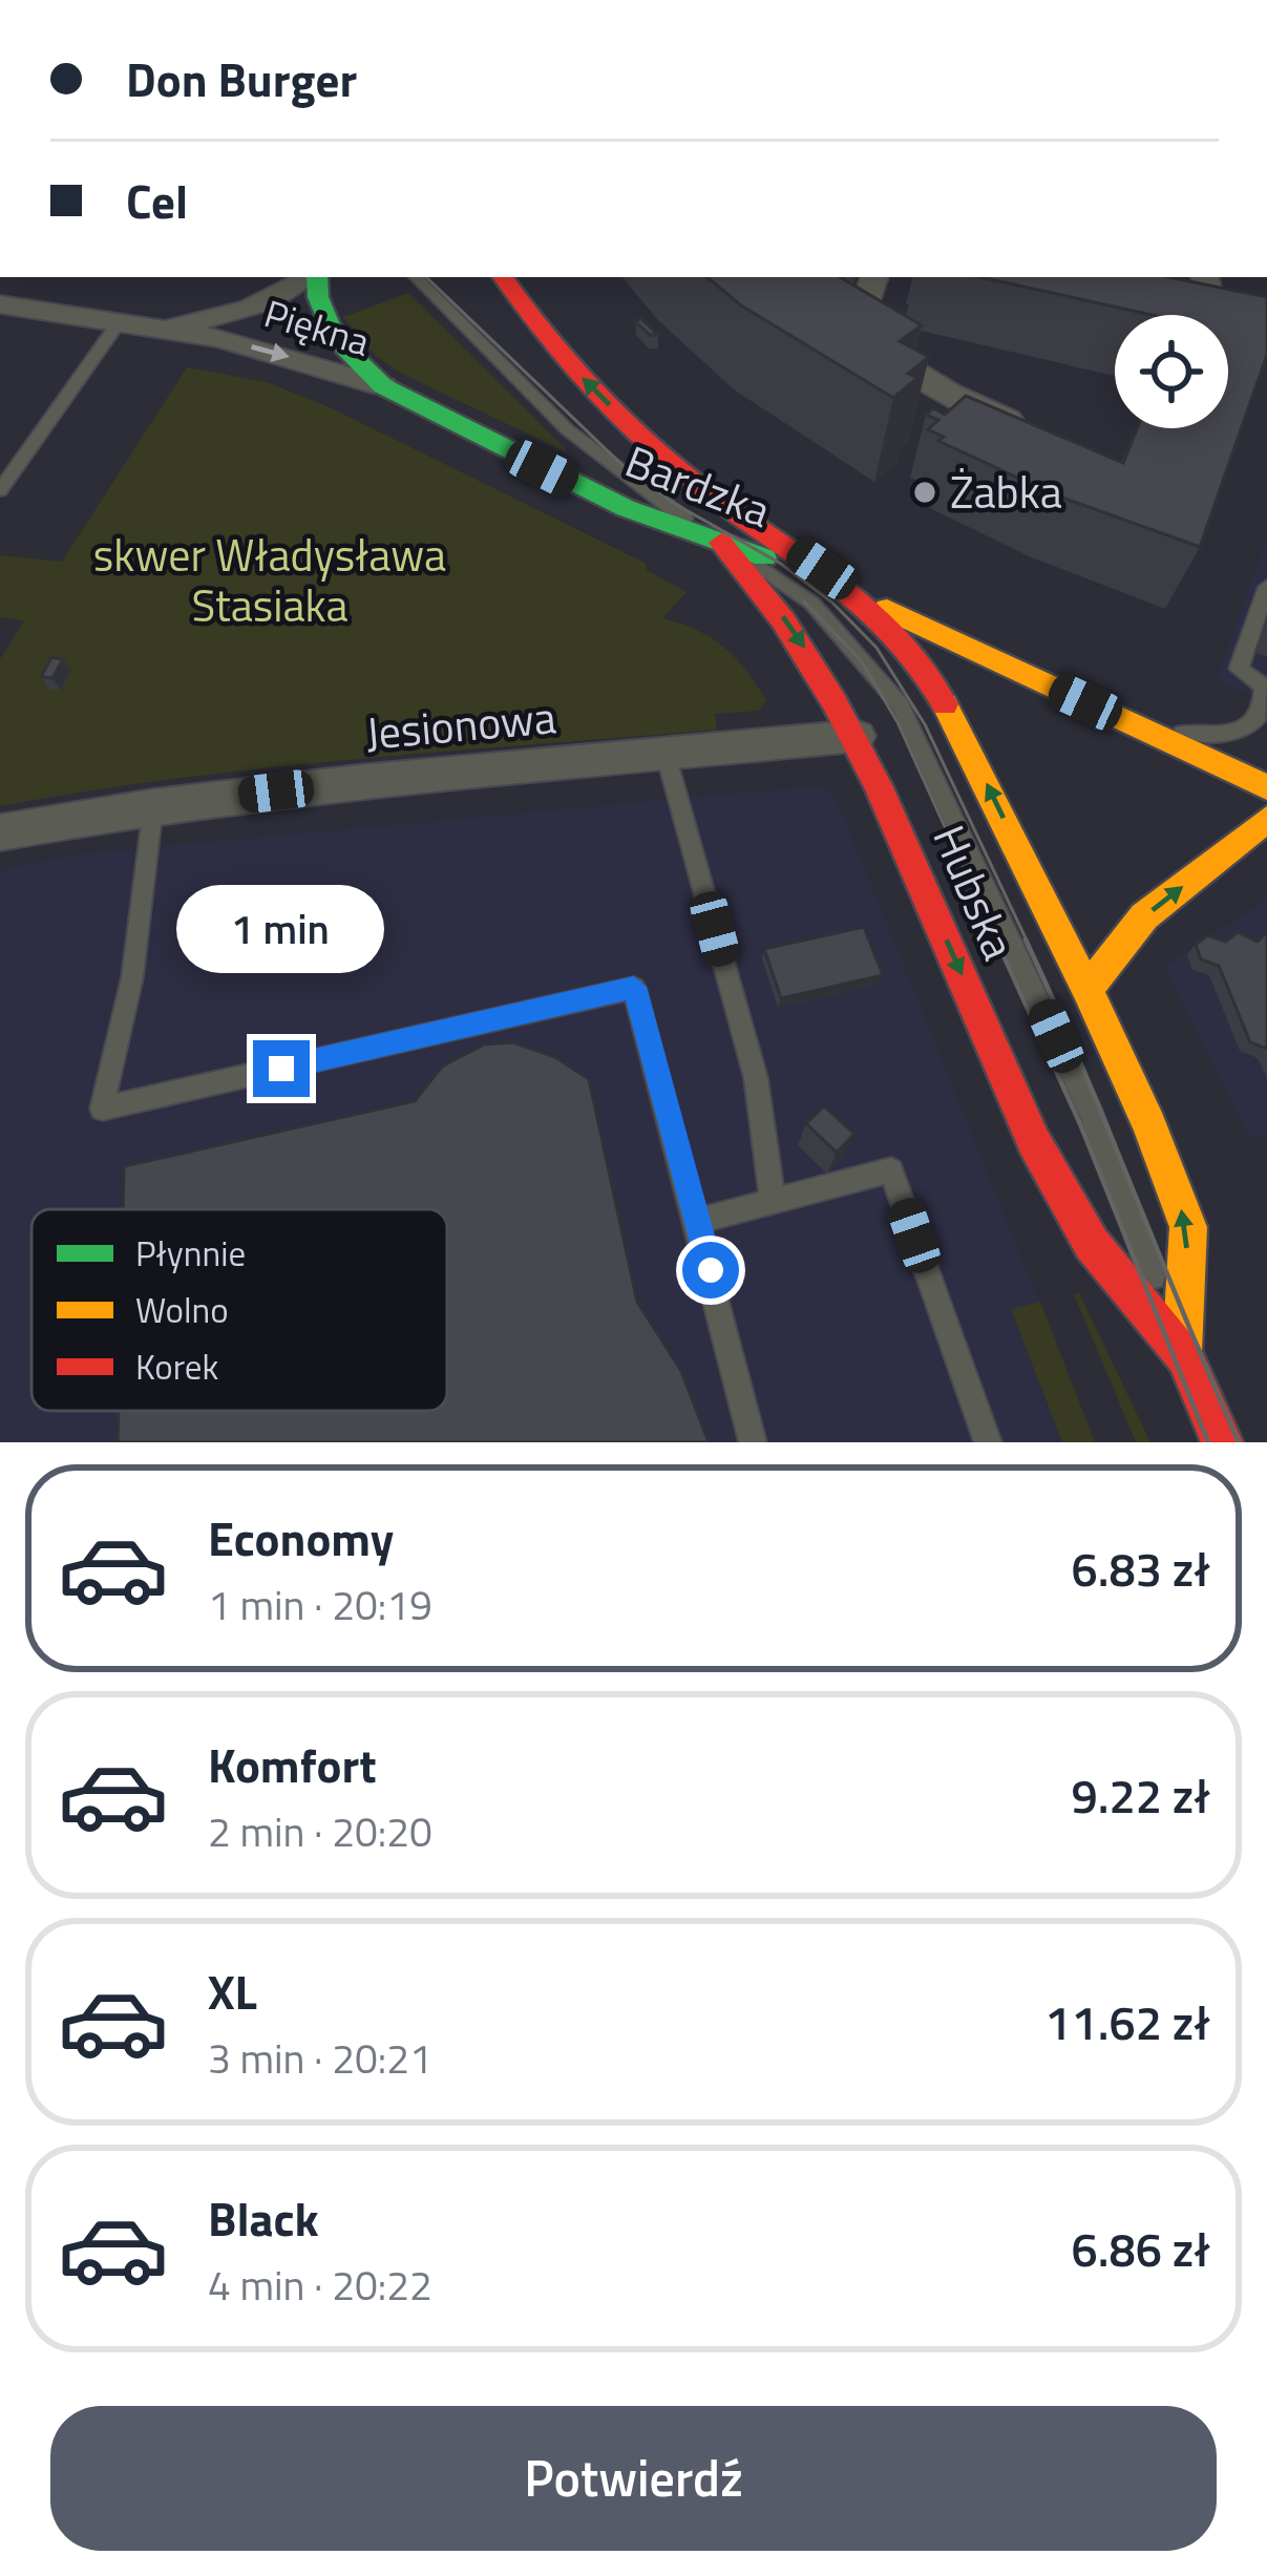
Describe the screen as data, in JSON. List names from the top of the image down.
{
  "streets": {
    "street": [
      "Piękna",
      "Bardzka",
      "Jesionowa",
      "Hubska"
    ]
  },
  "crossings": [
    ["Piękna", "Bardzka"],
    ["Bardzka", "Hubska"],
    ["Jesionowa", "Hubska"]
  ],
  "one_way": ["Piękna"],
  "parks": ["skwer Władysława Stasiaka"],
  "places": ["Żabka"],
  "legend": ["Płynnie", "Wolno", "Korek"],
  "page": {
    "banner": ["Don Burger", "Cel"],
    "bubble": "1 min",
    "list": [
      {
        "name": "Economy",
        "note": "1 min · 20:19",
        "value": "6.83 zł"
      },
      {
        "name": "Komfort",
        "note": "2 min · 20:20",
        "value": "9.22 zł"
      },
      {
        "name": "XL",
        "note": "3 min · 20:21",
        "value": "11.62 zł"
      },
      {
        "name": "Black",
        "note": "4 min · 20:22",
        "value": "6.86 zł"
      }
    ],
    "buttons": "Potwierdź"
  }
}
